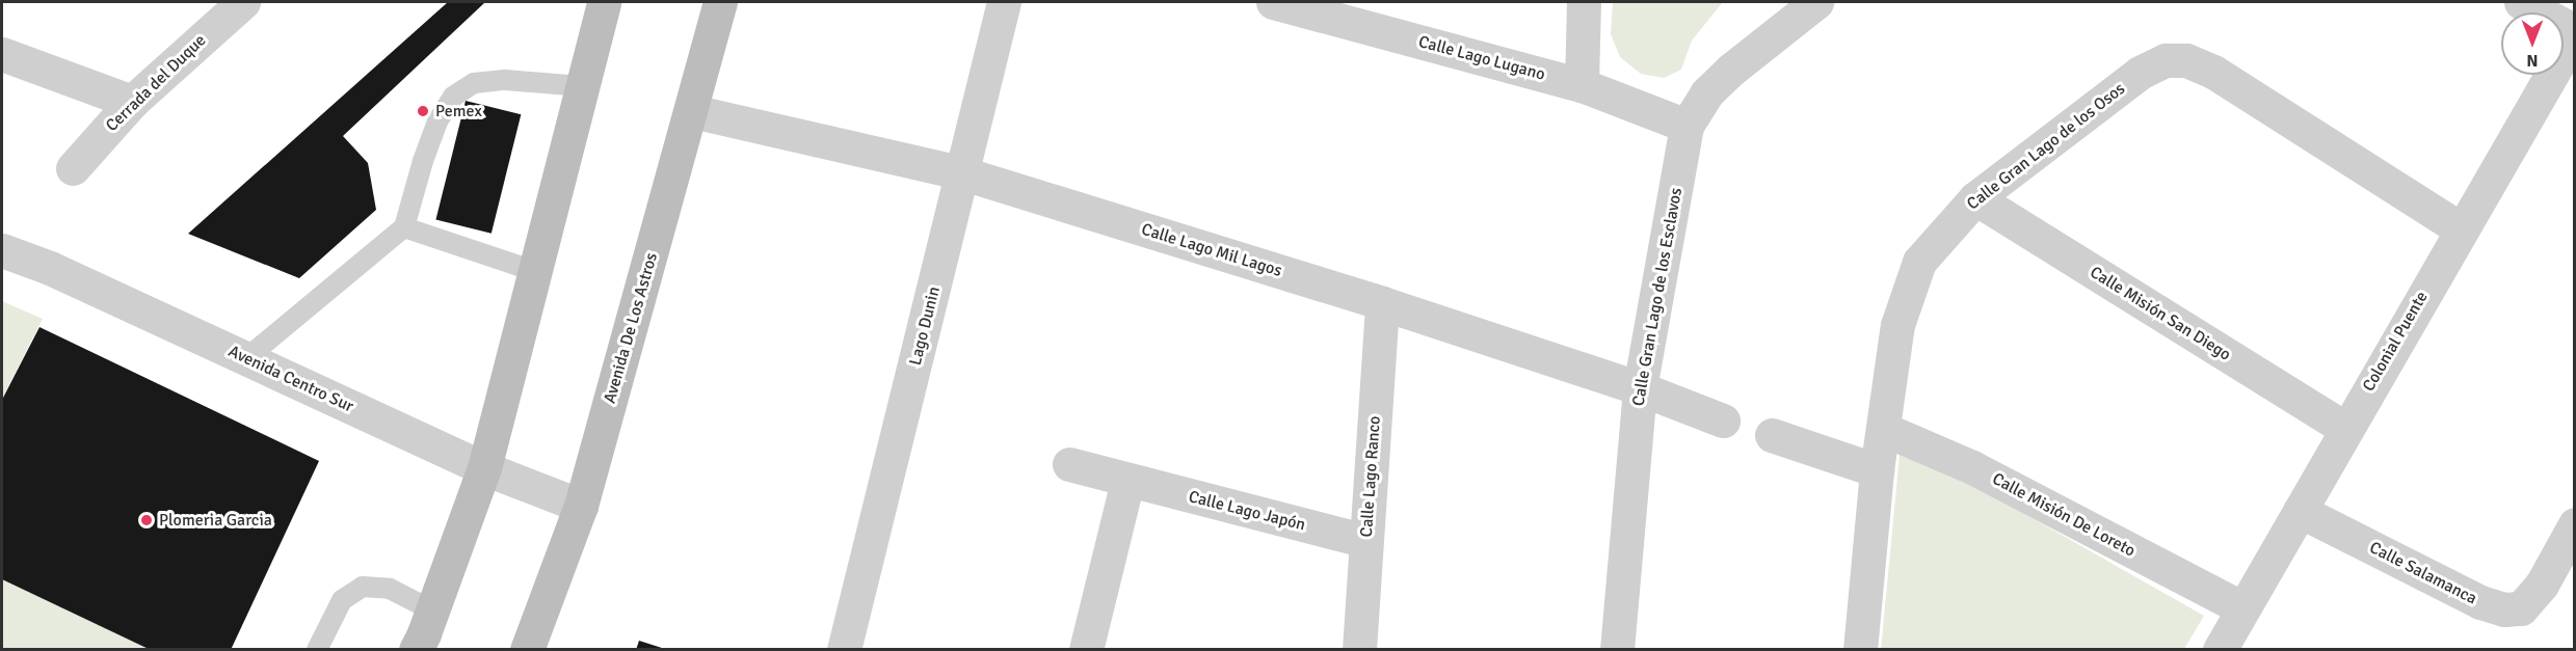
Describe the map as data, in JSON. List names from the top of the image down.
{
  "streets": {
    "main road": ["Avenida De Los Astros"],
    "street": [
      "Calle Lago Lugano",
      "Cerrada del Duque",
      "Calle Gran Lago de los Osos",
      "Calle Lago Mil Lagos",
      "Calle Gran Lago de los Esclavos",
      "Calle Misión San Diego",
      "Lago Dunin",
      "Colonial Puente",
      "Avenida Centro Sur",
      "Calle Lago Ranco",
      "Calle Lago Japón",
      "Calle Misión De Loreto",
      "Calle Salamanca"
    ]
  },
  "crossings": [
    ["Calle Lago Lugano", "Calle Gran Lago de los Esclavos"],
    ["Calle Gran Lago de los Osos", "Calle Misión San Diego"],
    ["Calle Gran Lago de los Osos", "Colonial Puente"],
    ["Calle Gran Lago de los Osos", "Calle Misión De Loreto"],
    ["Calle Lago Mil Lagos", "Calle Gran Lago de los Esclavos"],
    ["Calle Lago Mil Lagos", "Lago Dunin"],
    ["Calle Lago Mil Lagos", "Avenida De Los Astros"],
    ["Calle Lago Mil Lagos", "Calle Lago Ranco"],
    ["Calle Misión San Diego", "Colonial Puente"],
    ["Avenida De Los Astros", "Avenida Centro Sur"],
    ["Colonial Puente", "Calle Misión De Loreto"],
    ["Colonial Puente", "Calle Salamanca"],
    ["Calle Lago Ranco", "Calle Lago Japón"]
  ],
  "places": ["Pemex", "Plomeria Garcia"],
  "north": "bottom"
}
